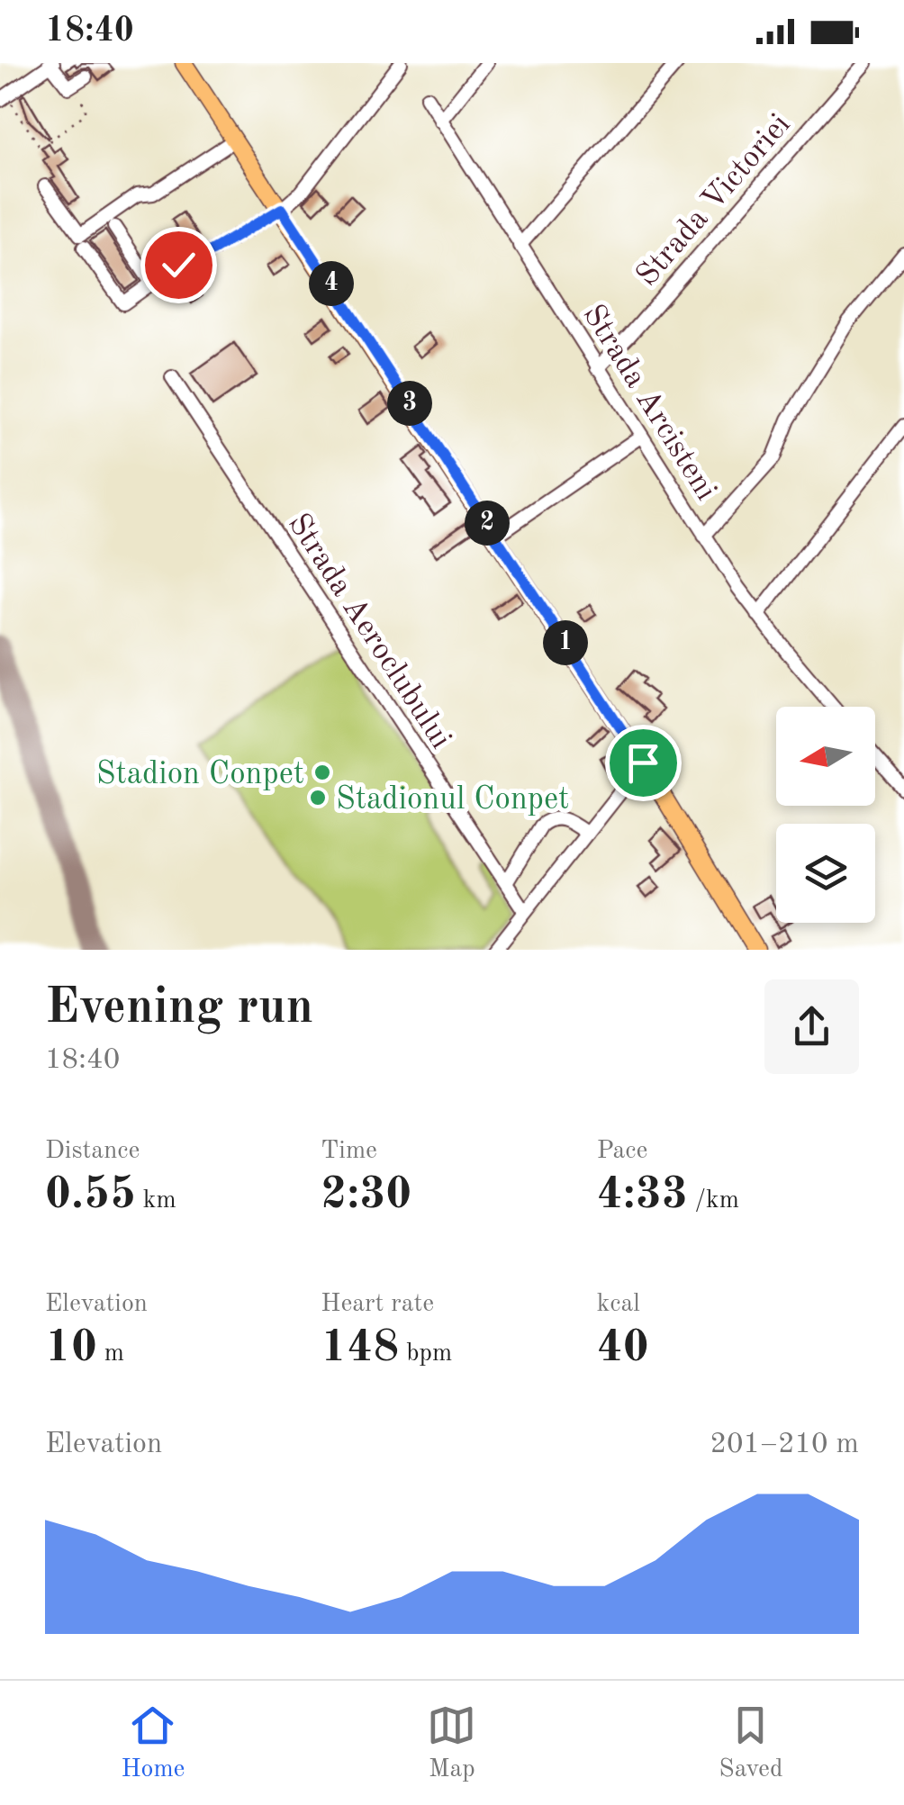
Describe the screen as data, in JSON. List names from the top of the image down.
{
  "streets": {
    "street": ["Strada Victoriei", "Strada Arcisteni", "Strada Aeroclubului"]
  },
  "crossings": [
    ["Strada Victoriei", "Strada Arcisteni"]
  ],
  "places": ["Stadion Conpet", "Stadionul Conpet"],
  "north": "left",
  "page": {
    "status": "18:40",
    "pins": [
      "4",
      "3",
      "2",
      "1"
    ],
    "heading": ["Evening run", "18:40"],
    "stats": [
      ["Distance", "0.55 km"],
      ["Time", "2:30"],
      ["Pace", "4:33 /km"],
      ["Elevation", "10 m"],
      ["Heart rate", "148 bpm"],
      ["kcal", "40"]
    ],
    "chart": ["Elevation", "201–210 m"],
    "tabs": ["Home", "Map", "Saved"]
  }
}
